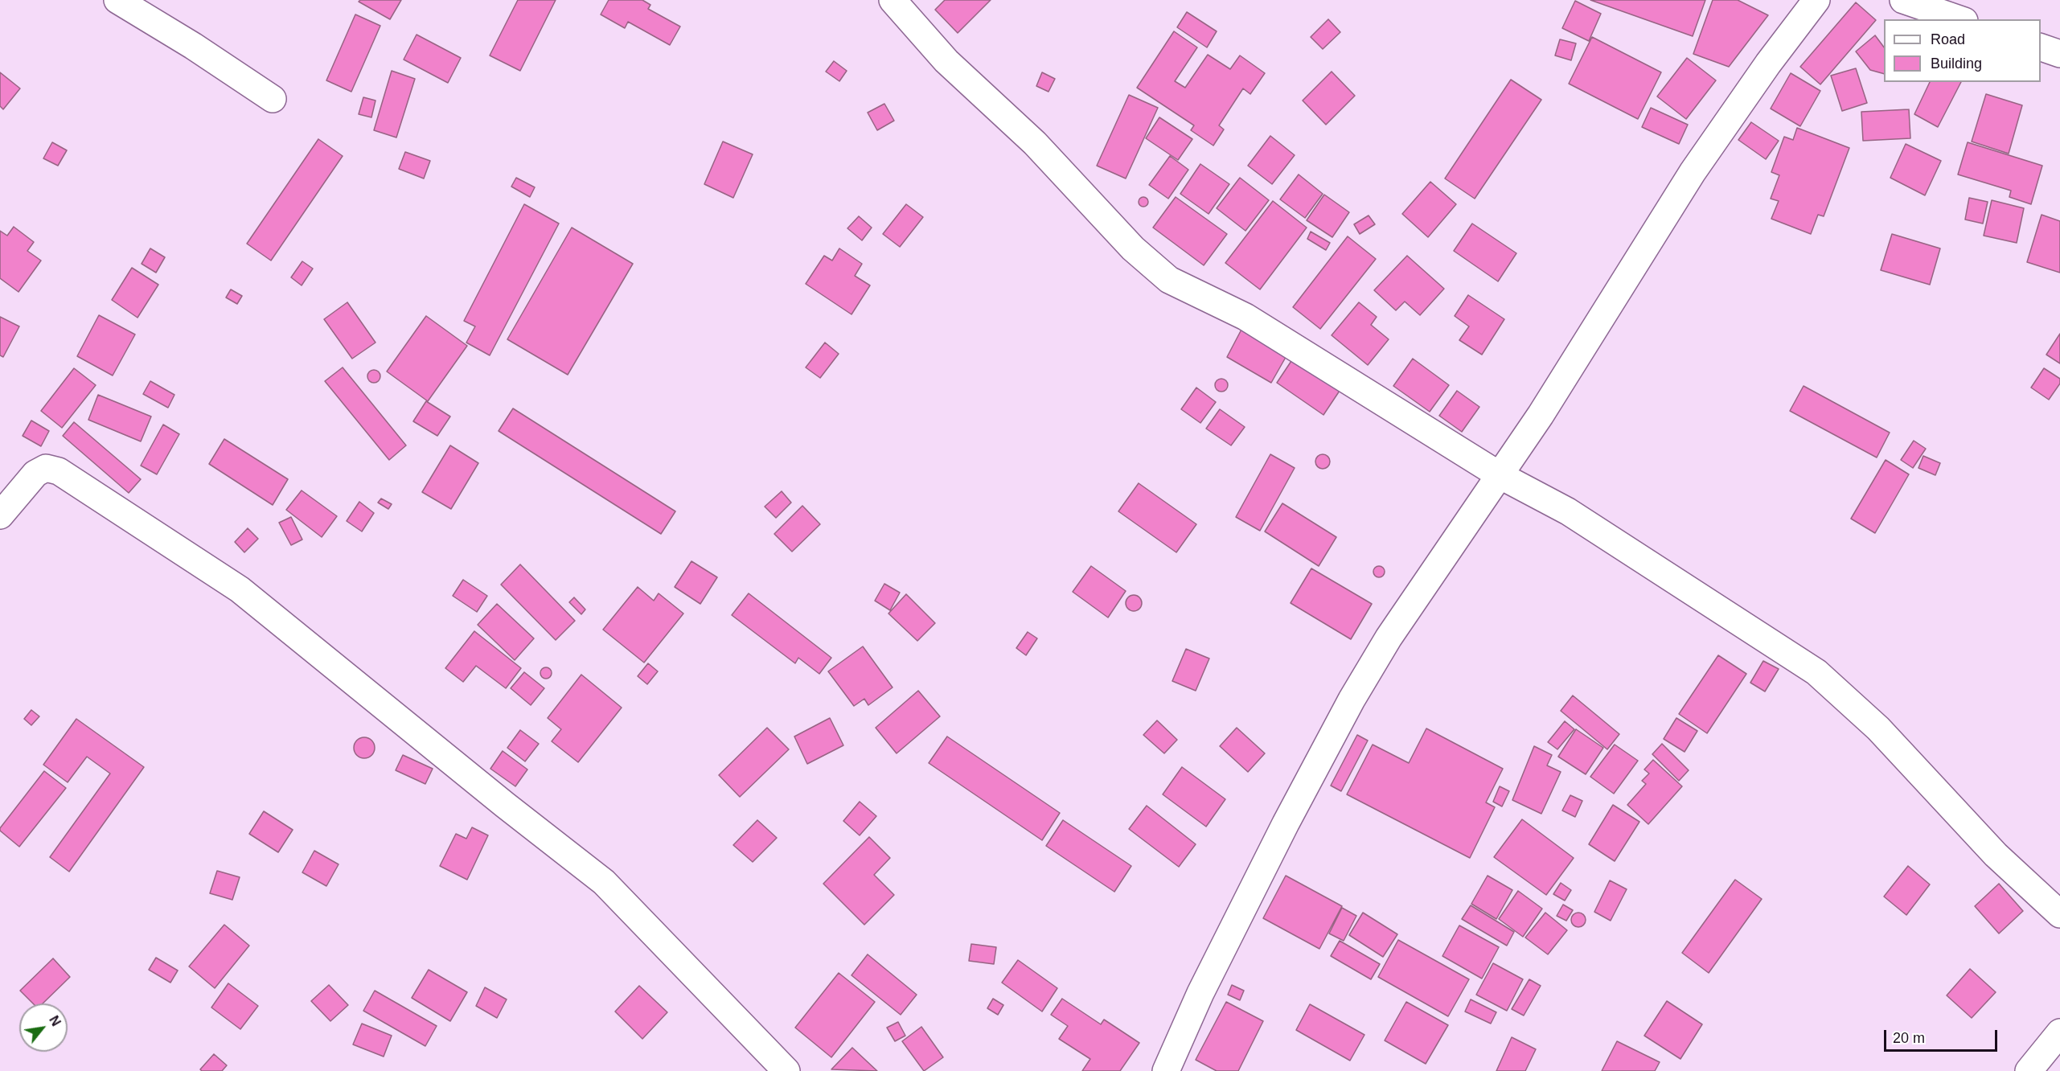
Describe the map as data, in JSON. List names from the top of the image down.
{
  "legend": ["Road", "Building"],
  "scale_bar": "20 m",
  "north": "top right"
}
